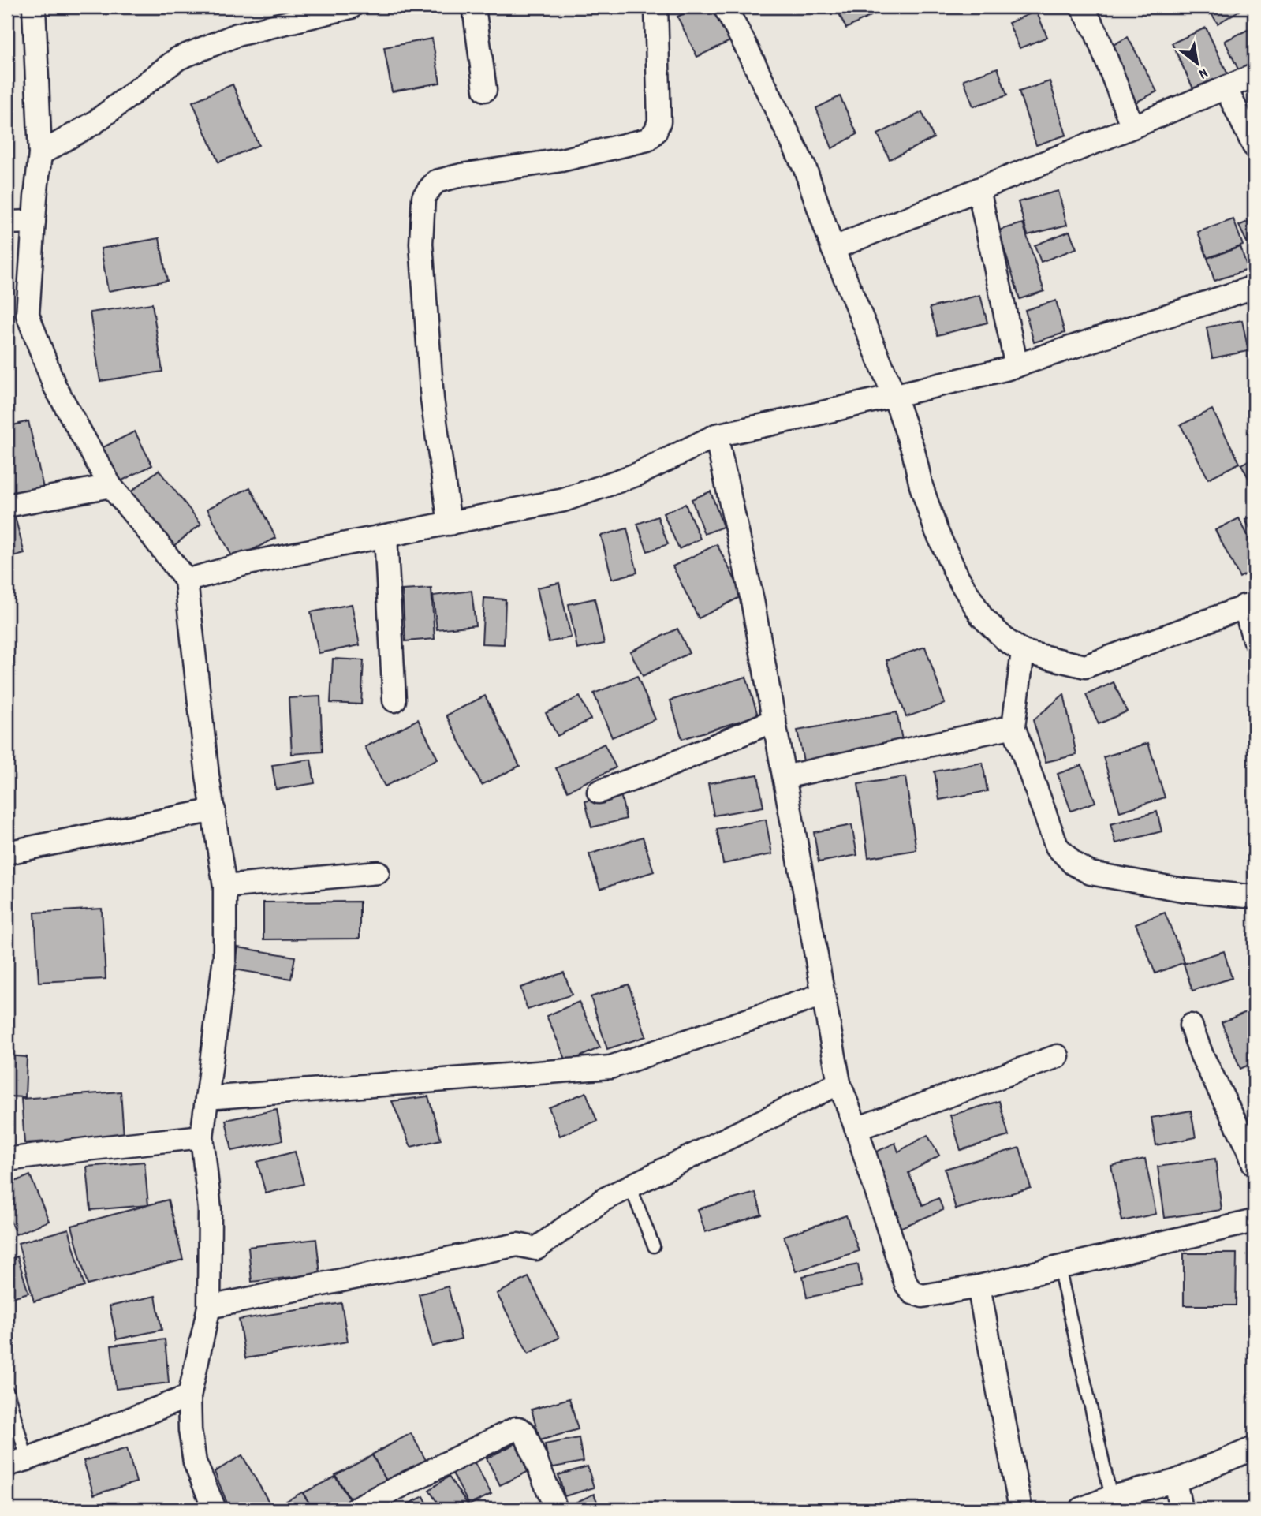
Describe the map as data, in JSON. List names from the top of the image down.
{
  "north": "bottom right"
}
